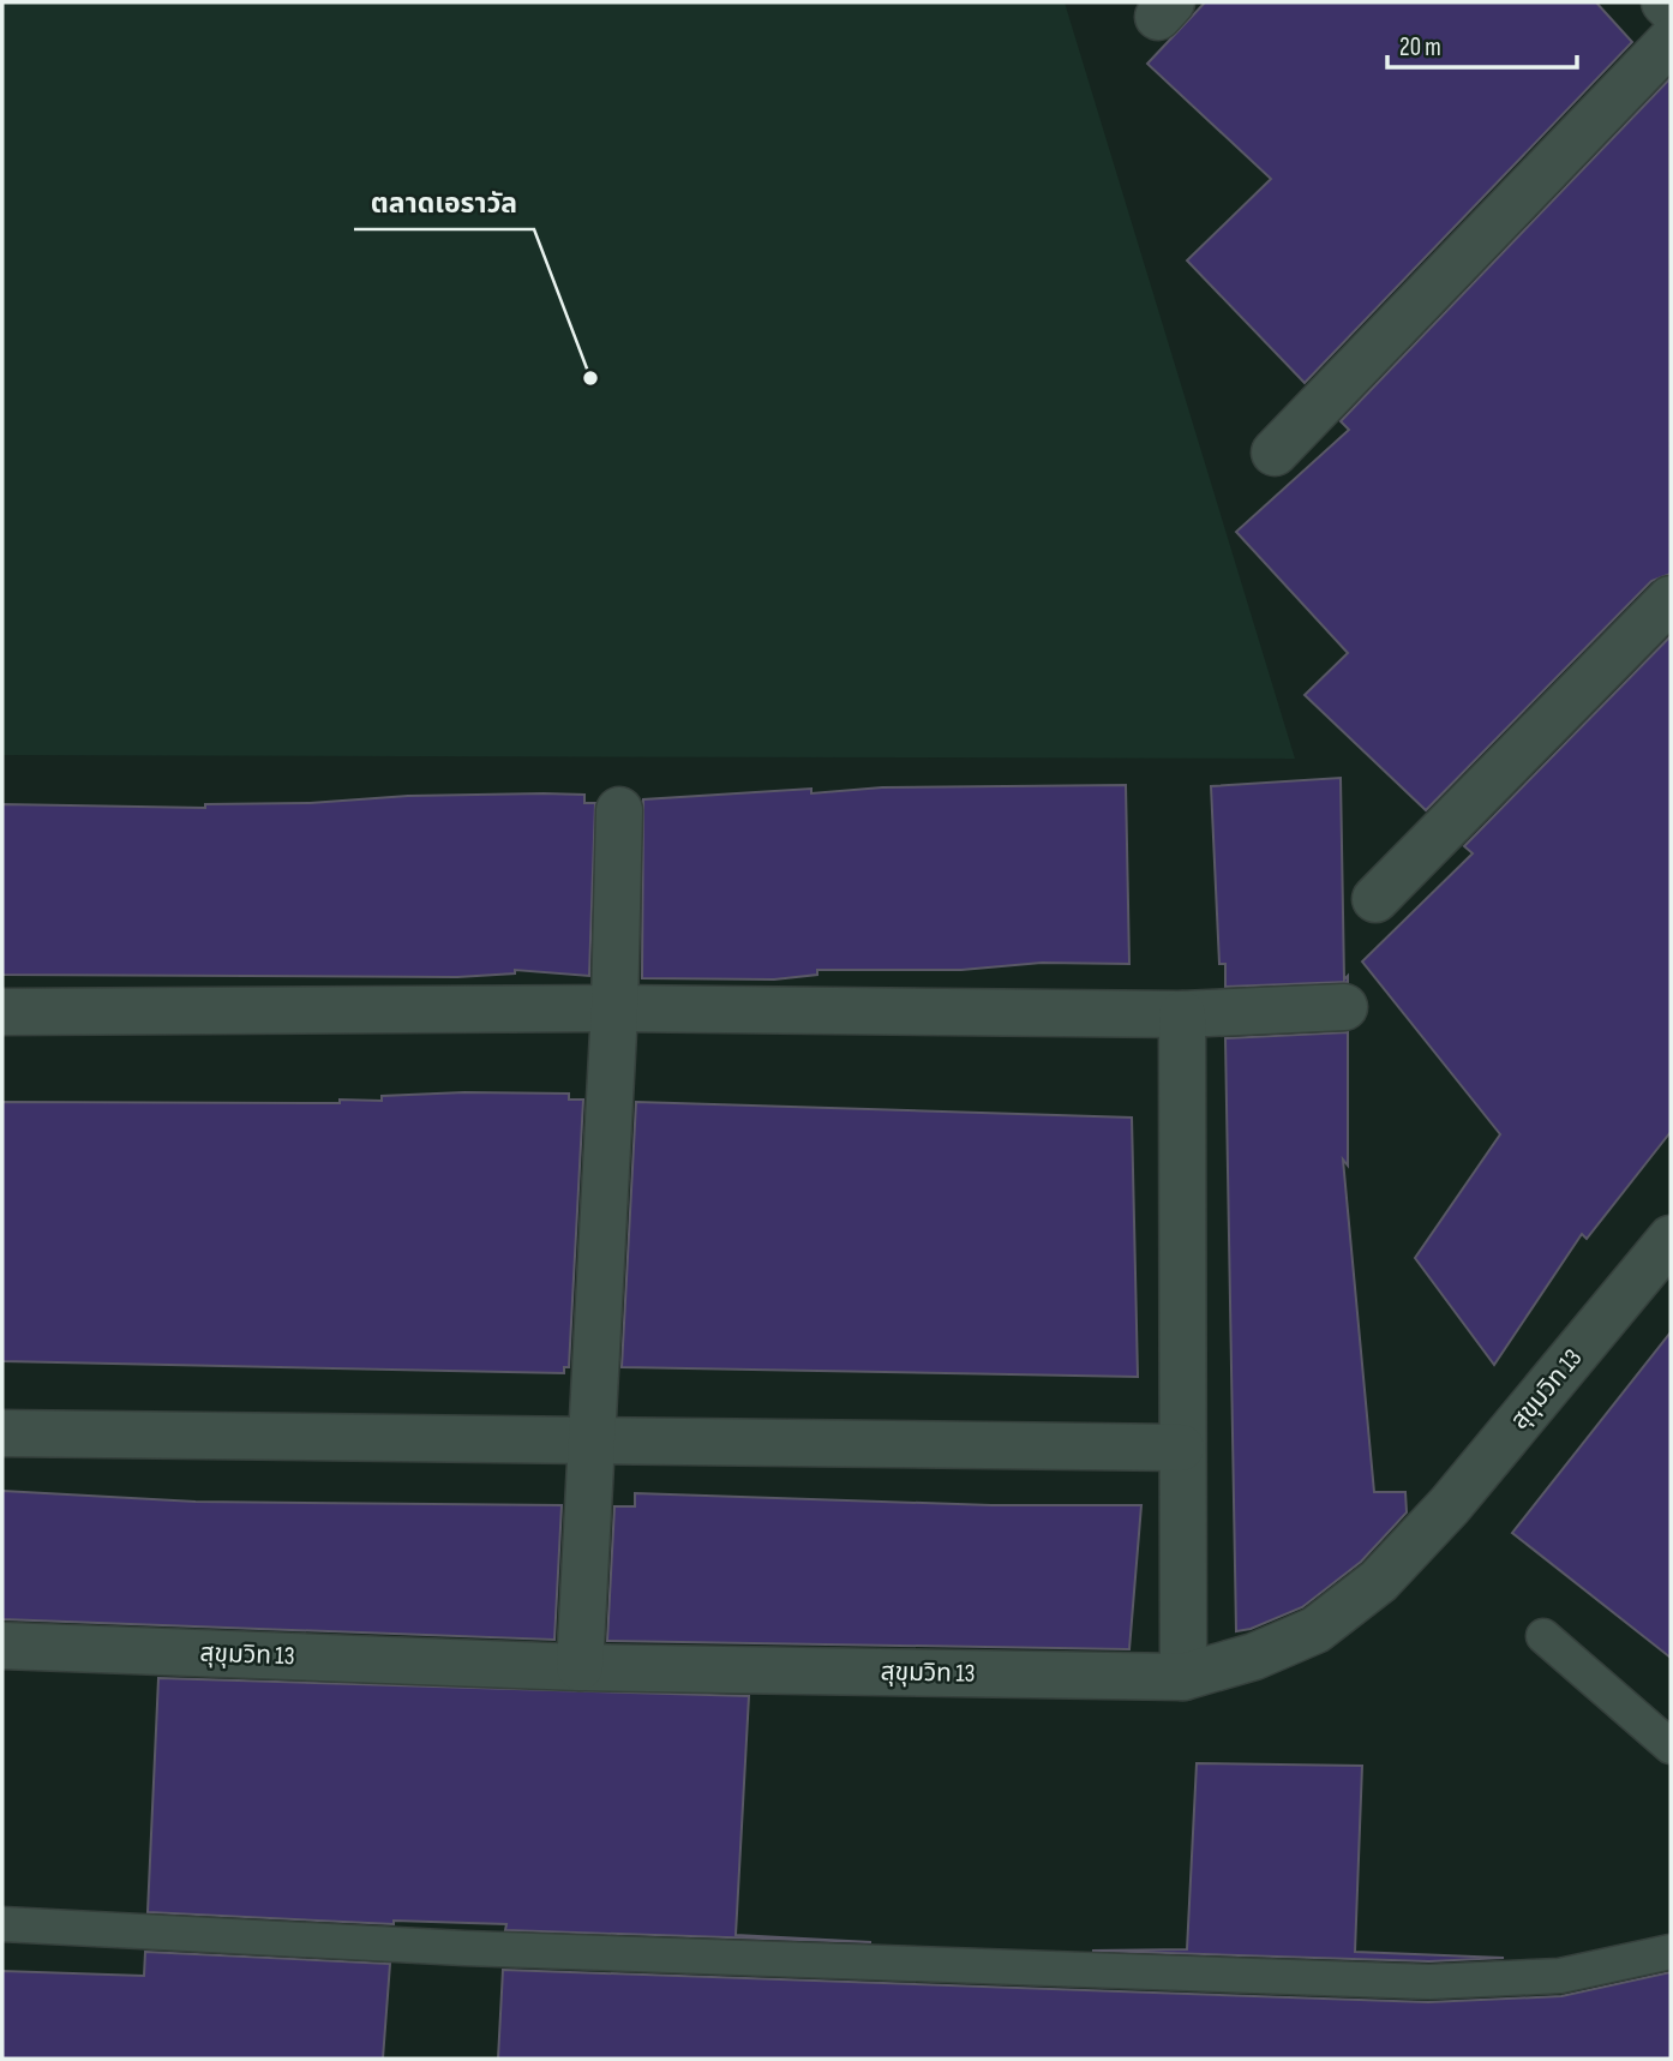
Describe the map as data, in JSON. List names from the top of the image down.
{
  "streets": {
    "street": ["สุขุมวิท 13"]
  },
  "places": ["ตลาดเอราวัล"],
  "scale_bar": "20 m"
}
